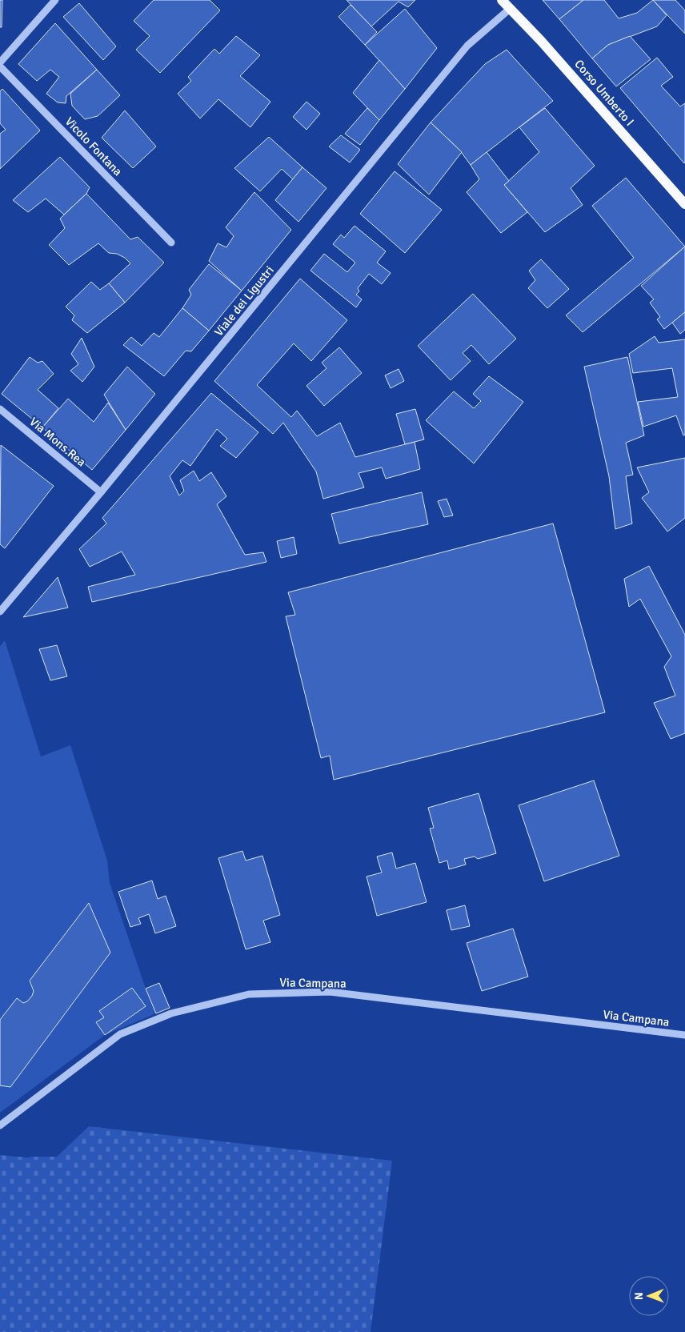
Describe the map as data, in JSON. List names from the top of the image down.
{
  "streets": {
    "main road": ["Corso Umberto I"],
    "street": [
      "Vicolo Fontana",
      "Viale dei Ligustri",
      "Via Mons.Rea",
      "Via Campana"
    ]
  },
  "crossings": [
    ["Corso Umberto I", "Viale dei Ligustri"],
    ["Viale dei Ligustri", "Via Mons.Rea"]
  ],
  "north": "left"
}
